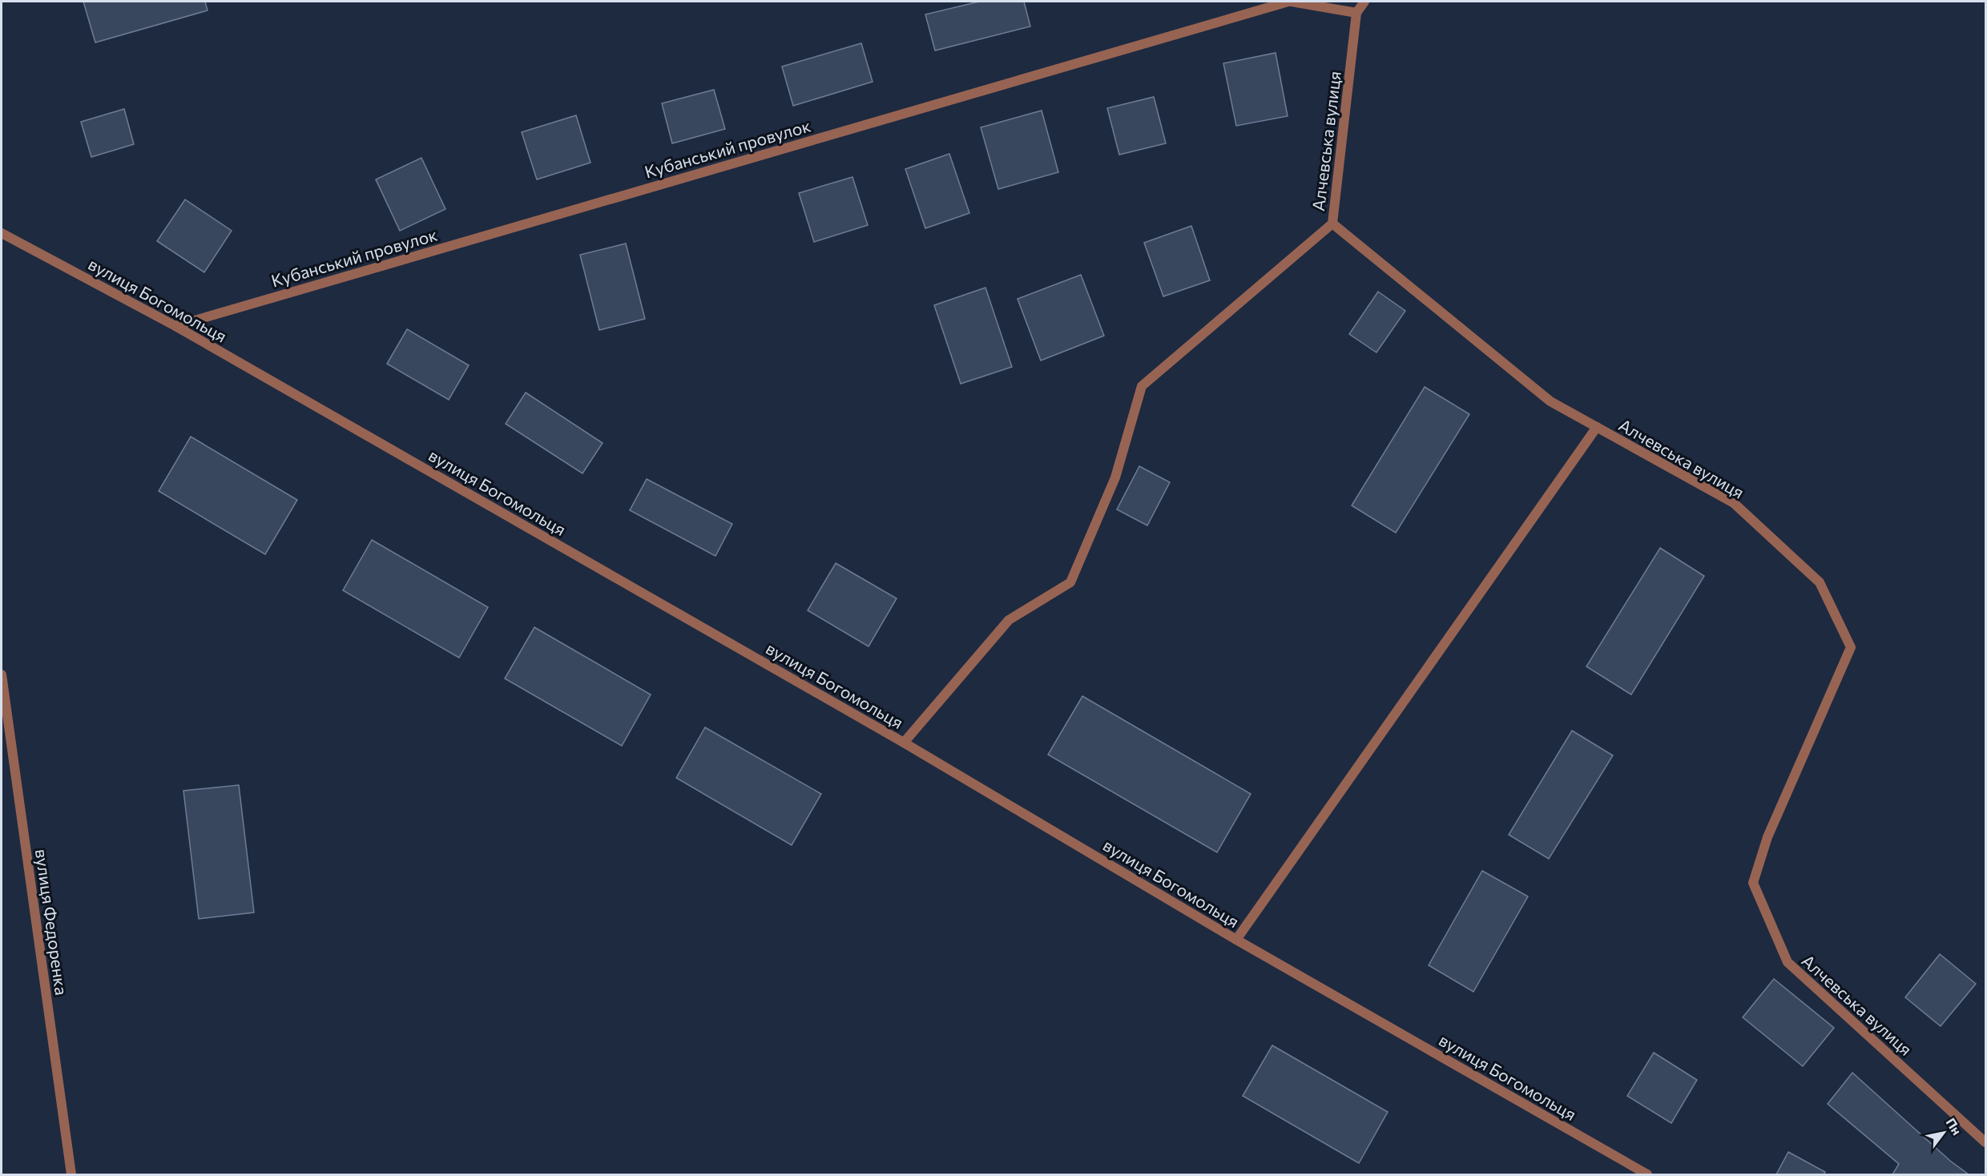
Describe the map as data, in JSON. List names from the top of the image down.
{
  "streets": {
    "street": [
      "Алчевська вулиця",
      "Кубанський провулок",
      "вулиця Богомольця",
      "вулиця Федоренка"
    ]
  },
  "crossings": [
    ["Алчевська вулиця", "Кубанський провулок"],
    ["Кубанський провулок", "вулиця Богомольця"]
  ],
  "north": "top right"
}
